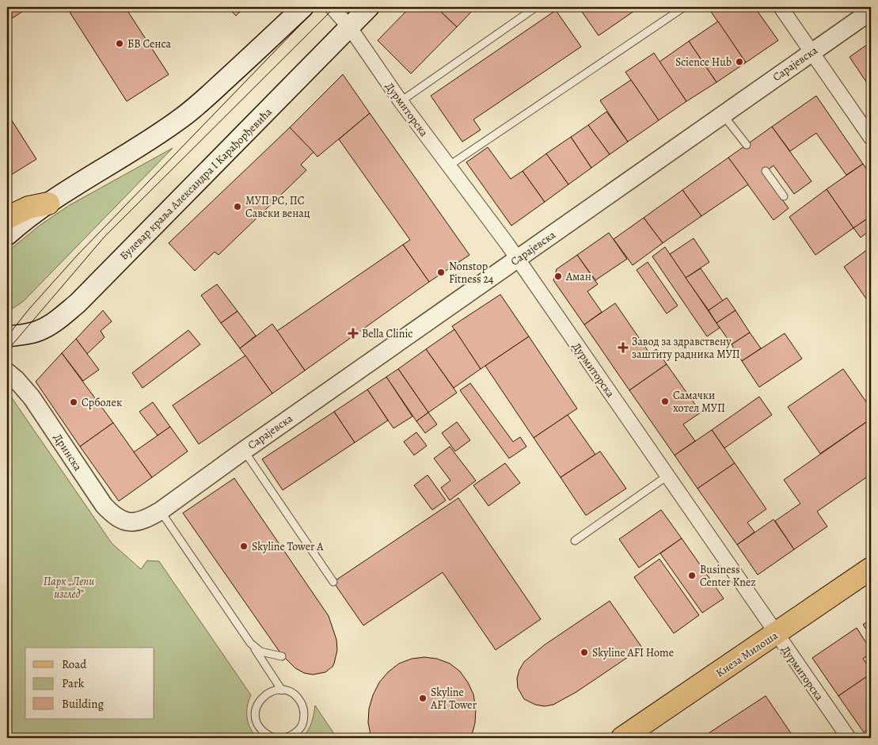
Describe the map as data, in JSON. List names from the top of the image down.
{
  "streets": {
    "main road": ["Булевар краља Александра I Карађорђевића", "Кнеза Милоша"],
    "street": ["Сарајевска", "Дурмиторска", "Дринска"]
  },
  "crossings": [
    ["Сарајевска", "Дурмиторска"],
    ["Сарајевска", "Дринска"],
    ["Дурмиторска", "Булевар краља Александра I Карађорђевића"],
    ["Дурмиторска", "Кнеза Милоша"]
  ],
  "parks": ["Парк „Лепи изглед”"],
  "places": {
    "other": [
      "БВ Сенса",
      "Science Hub",
      "МУП РС, ПС Савски венац",
      "Nonstop Fitness 24",
      "Аман",
      "Самачки хотел МУП",
      "Срболек",
      "Skyline Tower A",
      "Business Center Knez",
      "Skyline AFI Home",
      "Skyline AFI Tower"
    ],
    "health": ["Bella Clinic", "Завод за здравствену заштиту радника МУП"]
  },
  "legend": ["Road", "Park", "Building"]
}
